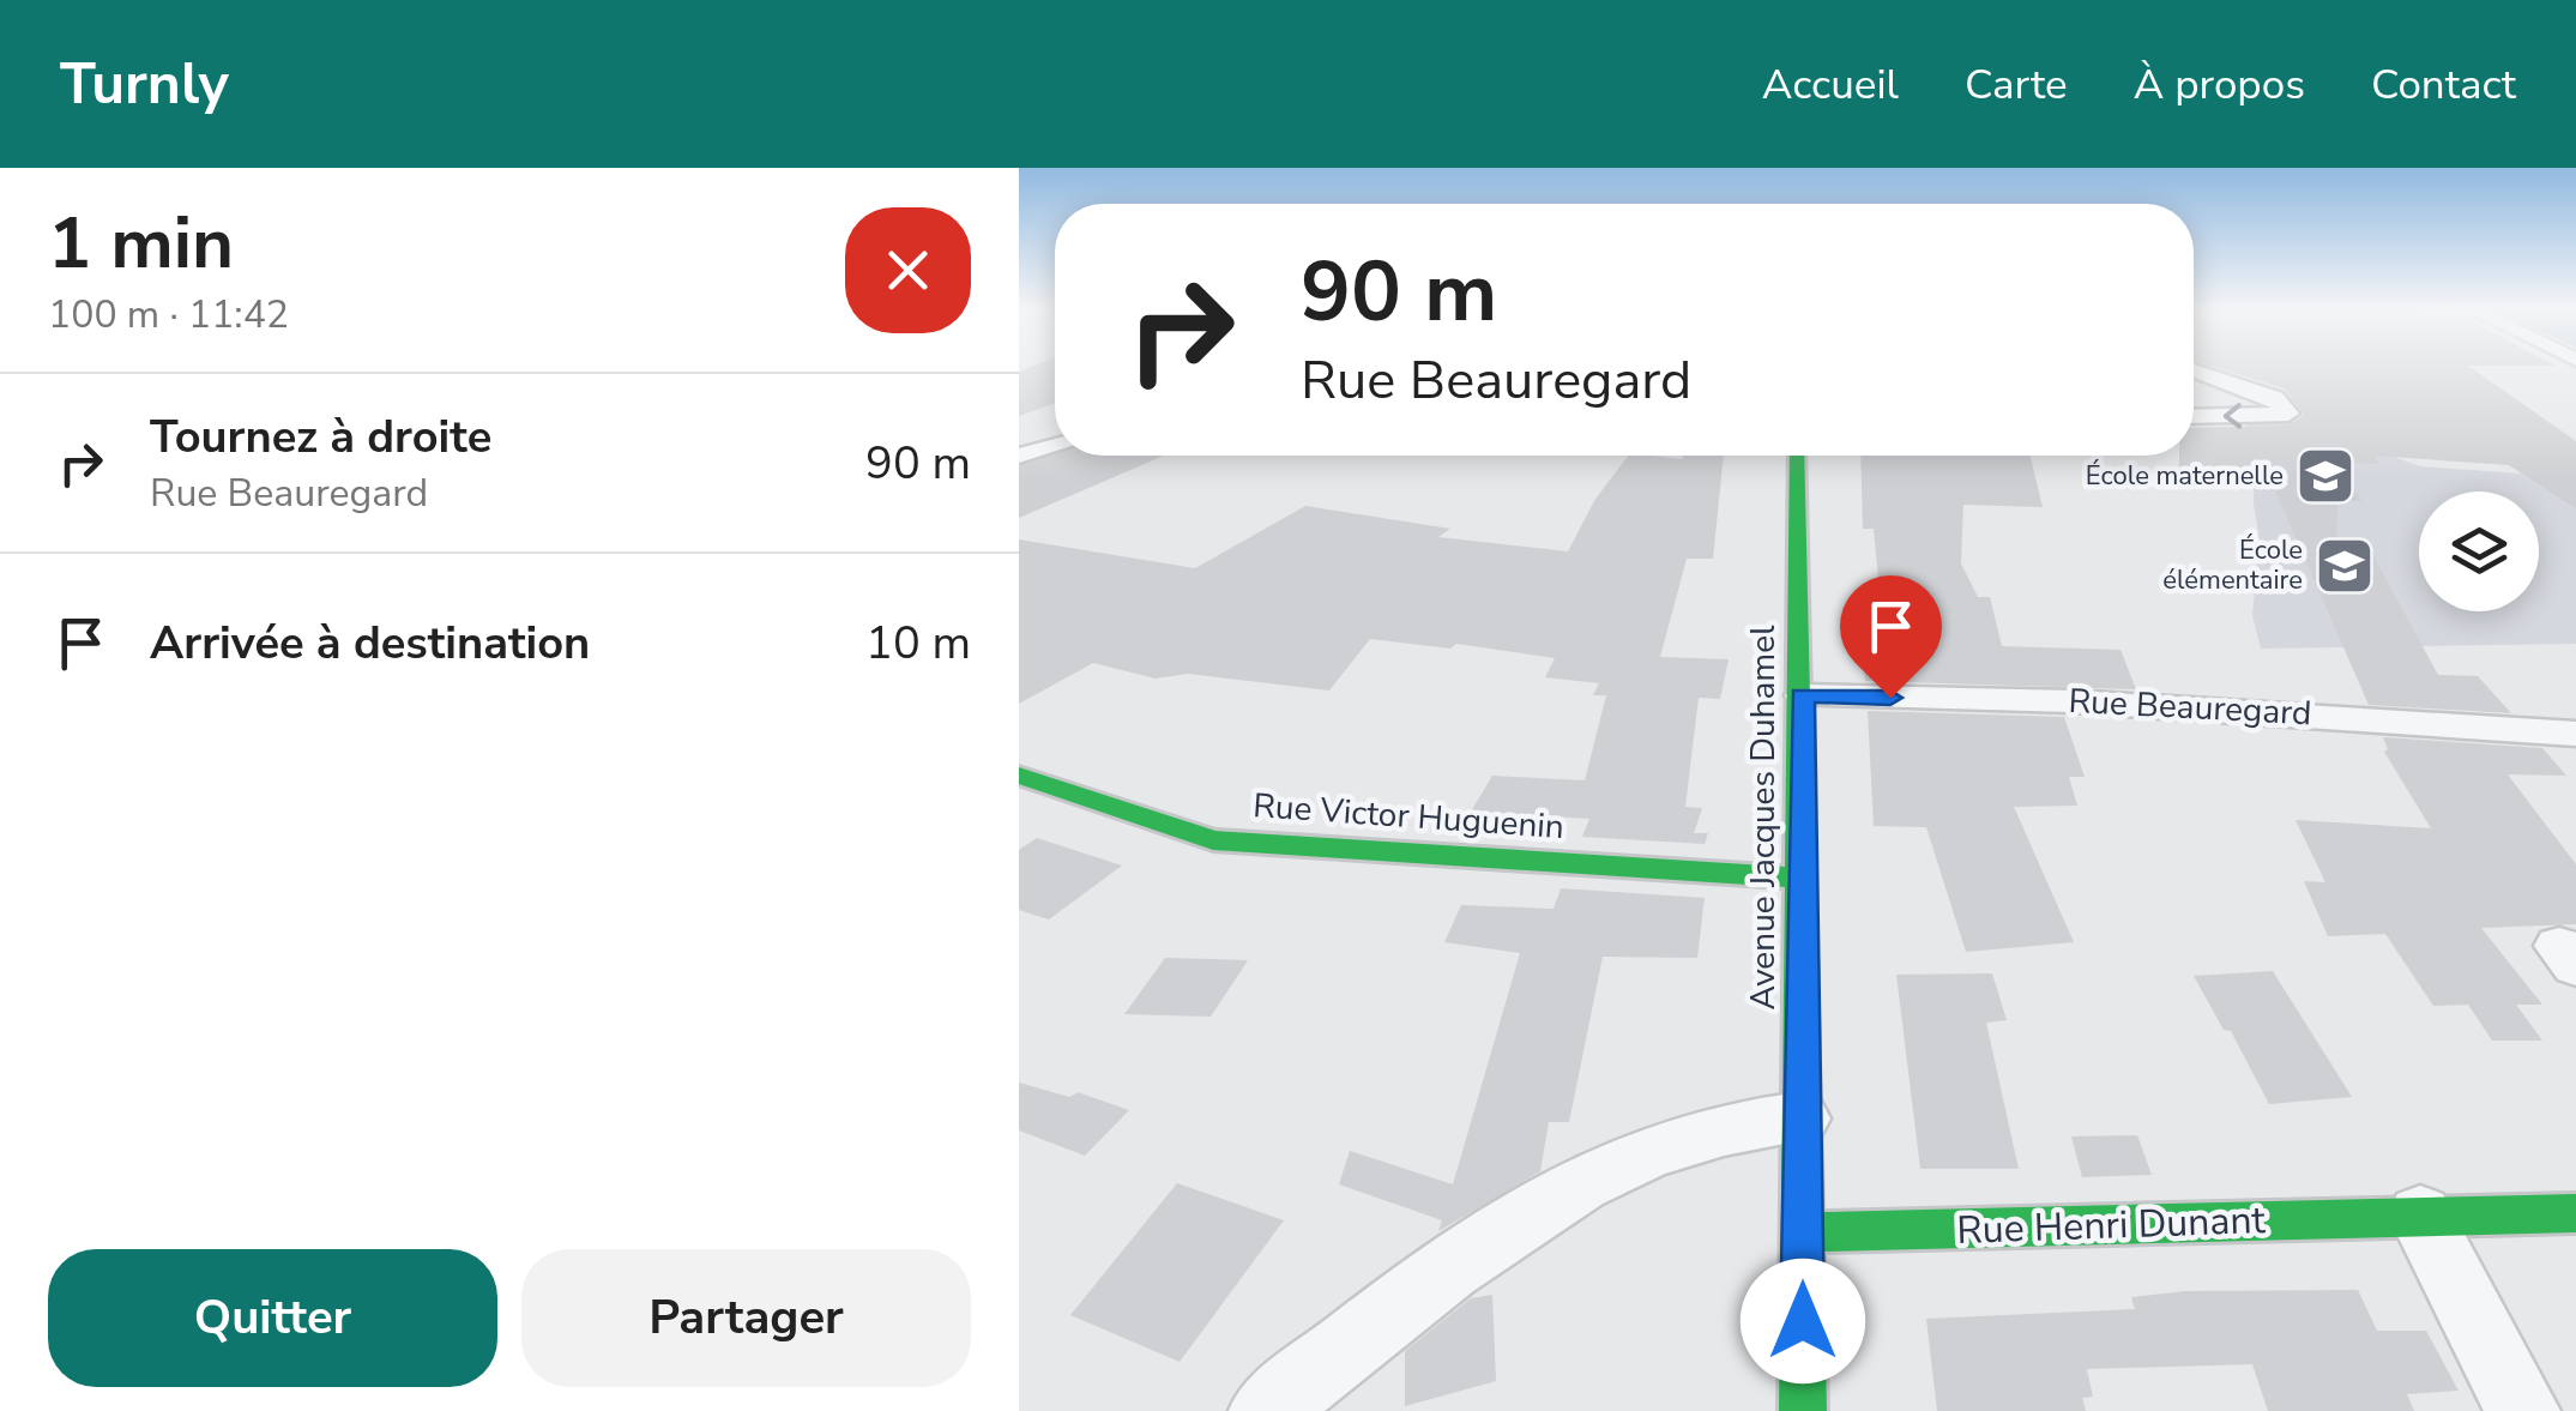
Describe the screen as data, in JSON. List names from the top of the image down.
{
  "streets": {
    "main road": ["Rue Victor Huguenin", "Avenue Jacques Duhamel", "Rue Henri Dunant"],
    "street": ["Rue Beauregard"]
  },
  "crossings": [
    ["Rue Beauregard", "Avenue Jacques Duhamel"],
    ["Rue Victor Huguenin", "Avenue Jacques Duhamel"],
    ["Avenue Jacques Duhamel", "Rue Henri Dunant"]
  ],
  "places": {
    "school or university": ["École maternelle", "École élémentaire"]
  },
  "page": {
    "header": "Turnly",
    "nav": [
      "Accueil",
      "Carte",
      "À propos",
      "Contact"
    ],
    "heading": ["1 min", "100 m · 11:42"],
    "turn": ["90 m", "Rue Beauregard"],
    "list": [
      {
        "name": "Tournez à droite",
        "note": "Rue Beauregard",
        "value": "90 m"
      },
      {
        "name": "Arrivée à destination",
        "value": "10 m"
      }
    ],
    "buttons": ["Quitter", "Partager"]
  }
}
